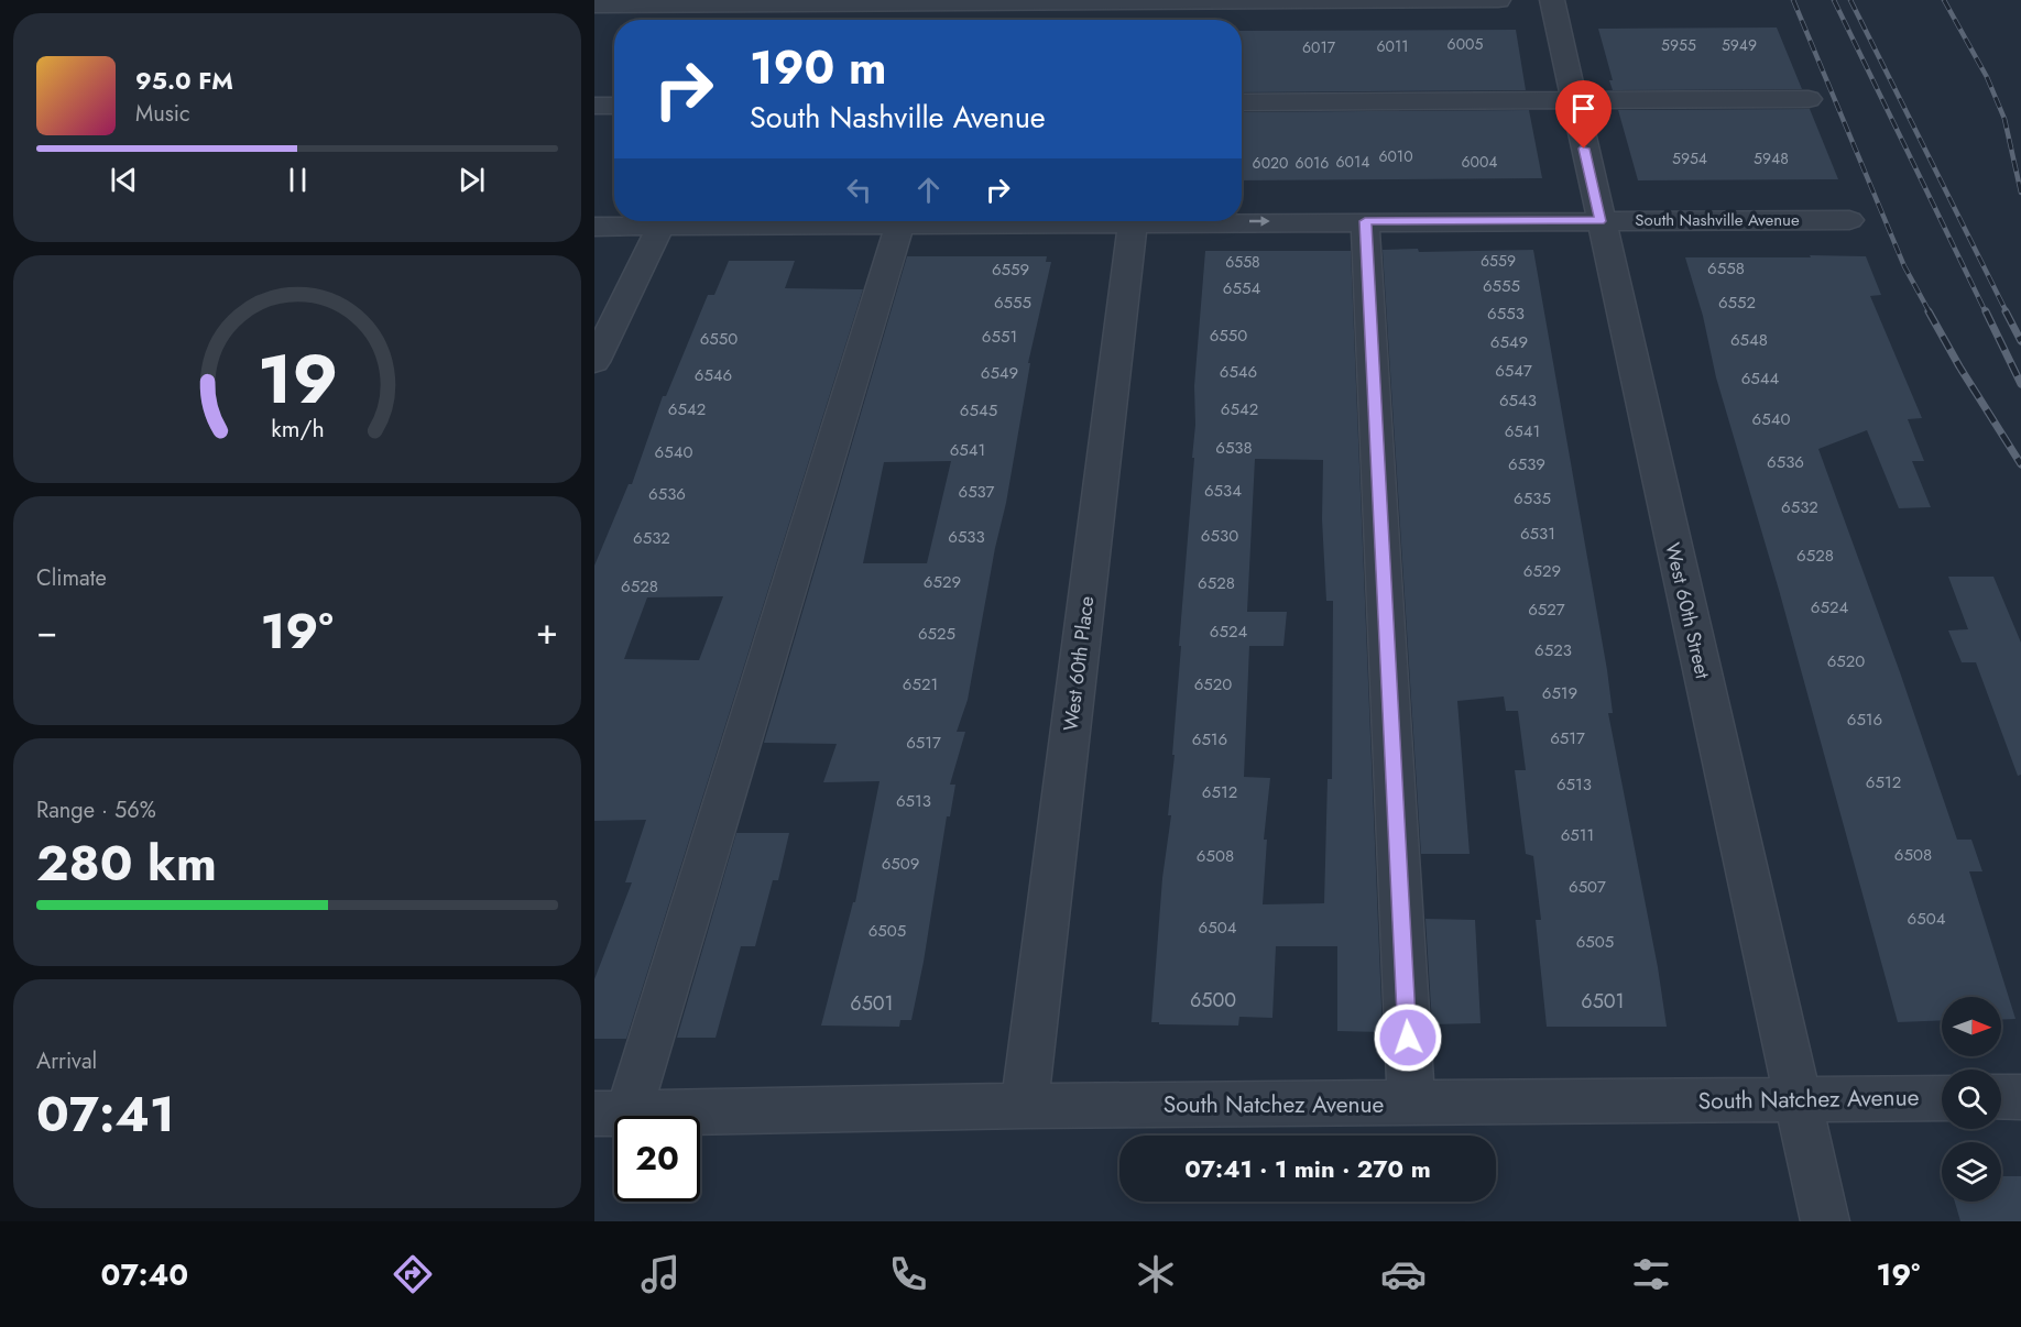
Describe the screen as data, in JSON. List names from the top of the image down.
{
  "streets": {
    "street": [
      "South Nashville Avenue",
      "West 60th Street",
      "West 60th Place",
      "South Natchez Avenue"
    ]
  },
  "crossings": [
    ["South Nashville Avenue", "West 60th Street"],
    ["South Nashville Avenue", "West 60th Place"],
    ["West 60th Street", "South Natchez Avenue"],
    ["West 60th Place", "South Natchez Avenue"]
  ],
  "house_numbers": [
    "6005",
    "5955",
    "5949",
    "6011",
    "6017",
    "6010",
    "5954",
    "5948",
    "6014",
    "6004",
    "6020",
    "6016",
    "6559",
    "6558",
    "6558",
    "6559",
    "6555",
    "6554",
    "6555",
    "6552",
    "6553",
    "6550",
    "6551",
    "6550",
    "6548",
    "6549",
    "6547",
    "6546",
    "6549",
    "6546",
    "6544",
    "6543",
    "6542",
    "6542",
    "6545",
    "6540",
    "6541",
    "6538",
    "6541",
    "6540",
    "6536",
    "6539",
    "6534",
    "6537",
    "6536",
    "6535",
    "6532",
    "6531",
    "6530",
    "6533",
    "6532",
    "6528",
    "6529",
    "6529",
    "6528",
    "6528",
    "6524",
    "6527",
    "6524",
    "6525",
    "6523",
    "6520",
    "6521",
    "6520",
    "6519",
    "6516",
    "6517",
    "6516",
    "6517",
    "6512",
    "6513",
    "6512",
    "6513",
    "6511",
    "6508",
    "6508",
    "6509",
    "6507",
    "6504",
    "6504",
    "6505",
    "6505",
    "6500",
    "6501",
    "6501"
  ],
  "north": "right",
  "page": {
    "turn": ["190 m", "South Nashville Avenue"],
    "song": ["95.0 FM", "Music"],
    "tile": [
      "Climate",
      ["Range · 56%", "280 km"],
      ["Arrival", "07:41"]
    ],
    "heat": ["−", "19°", "+"],
    "limit": "20",
    "trip": "07:41 · 1 min · 270 m",
    "tabs": ["07:40", "19°"],
    "gauge": ["19", "km/h"]
  }
}
